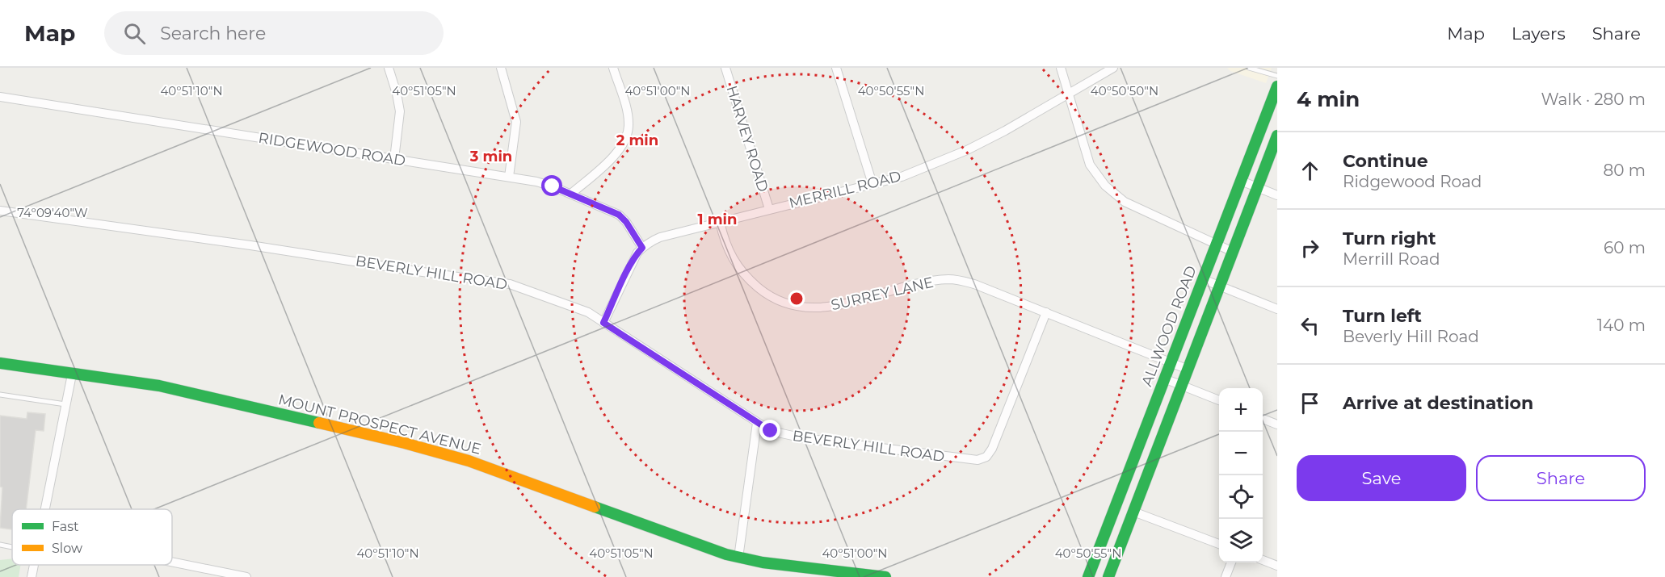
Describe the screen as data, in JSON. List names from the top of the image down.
{
  "streets": {
    "main road": ["ALLWOOD ROAD", "MOUNT PROSPECT AVENUE"],
    "street": [
      "HARVEY ROAD",
      "RIDGEWOOD ROAD",
      "MERRILL ROAD",
      "BEVERLY HILL ROAD",
      "SURREY LANE"
    ]
  },
  "crossings": [
    ["HARVEY ROAD", "MERRILL ROAD"],
    ["RIDGEWOOD ROAD", "MERRILL ROAD"],
    ["MERRILL ROAD", "BEVERLY HILL ROAD"],
    ["MERRILL ROAD", "SURREY LANE"],
    ["BEVERLY HILL ROAD", "SURREY LANE"],
    ["SURREY LANE", "ALLWOOD ROAD"]
  ],
  "legend": ["Fast", "Slow"],
  "page": {
    "header": "Map",
    "search": "Search here",
    "nav": ["Map", "Layers", "Share"],
    "heading": ["4 min", "Walk · 280 m"],
    "list": [
      ["Continue", "Ridgewood Road", "80 m"],
      ["Turn right", "Merrill Road", "60 m"],
      ["Turn left", "Beverly Hill Road", "140 m"],
      "Arrive at destination"
    ],
    "map_buttons": ["+", "−"],
    "buttons": ["Save", "Share"]
  },
  "coordinates": [
    "40°51'10\"N",
    "40°51'05\"N",
    "40°51'00\"N",
    "40°50'55\"N",
    "40°50'50\"N",
    "74°09'40\"W"
  ],
  "rings": ["2 min", "3 min", "1 min"]
}
